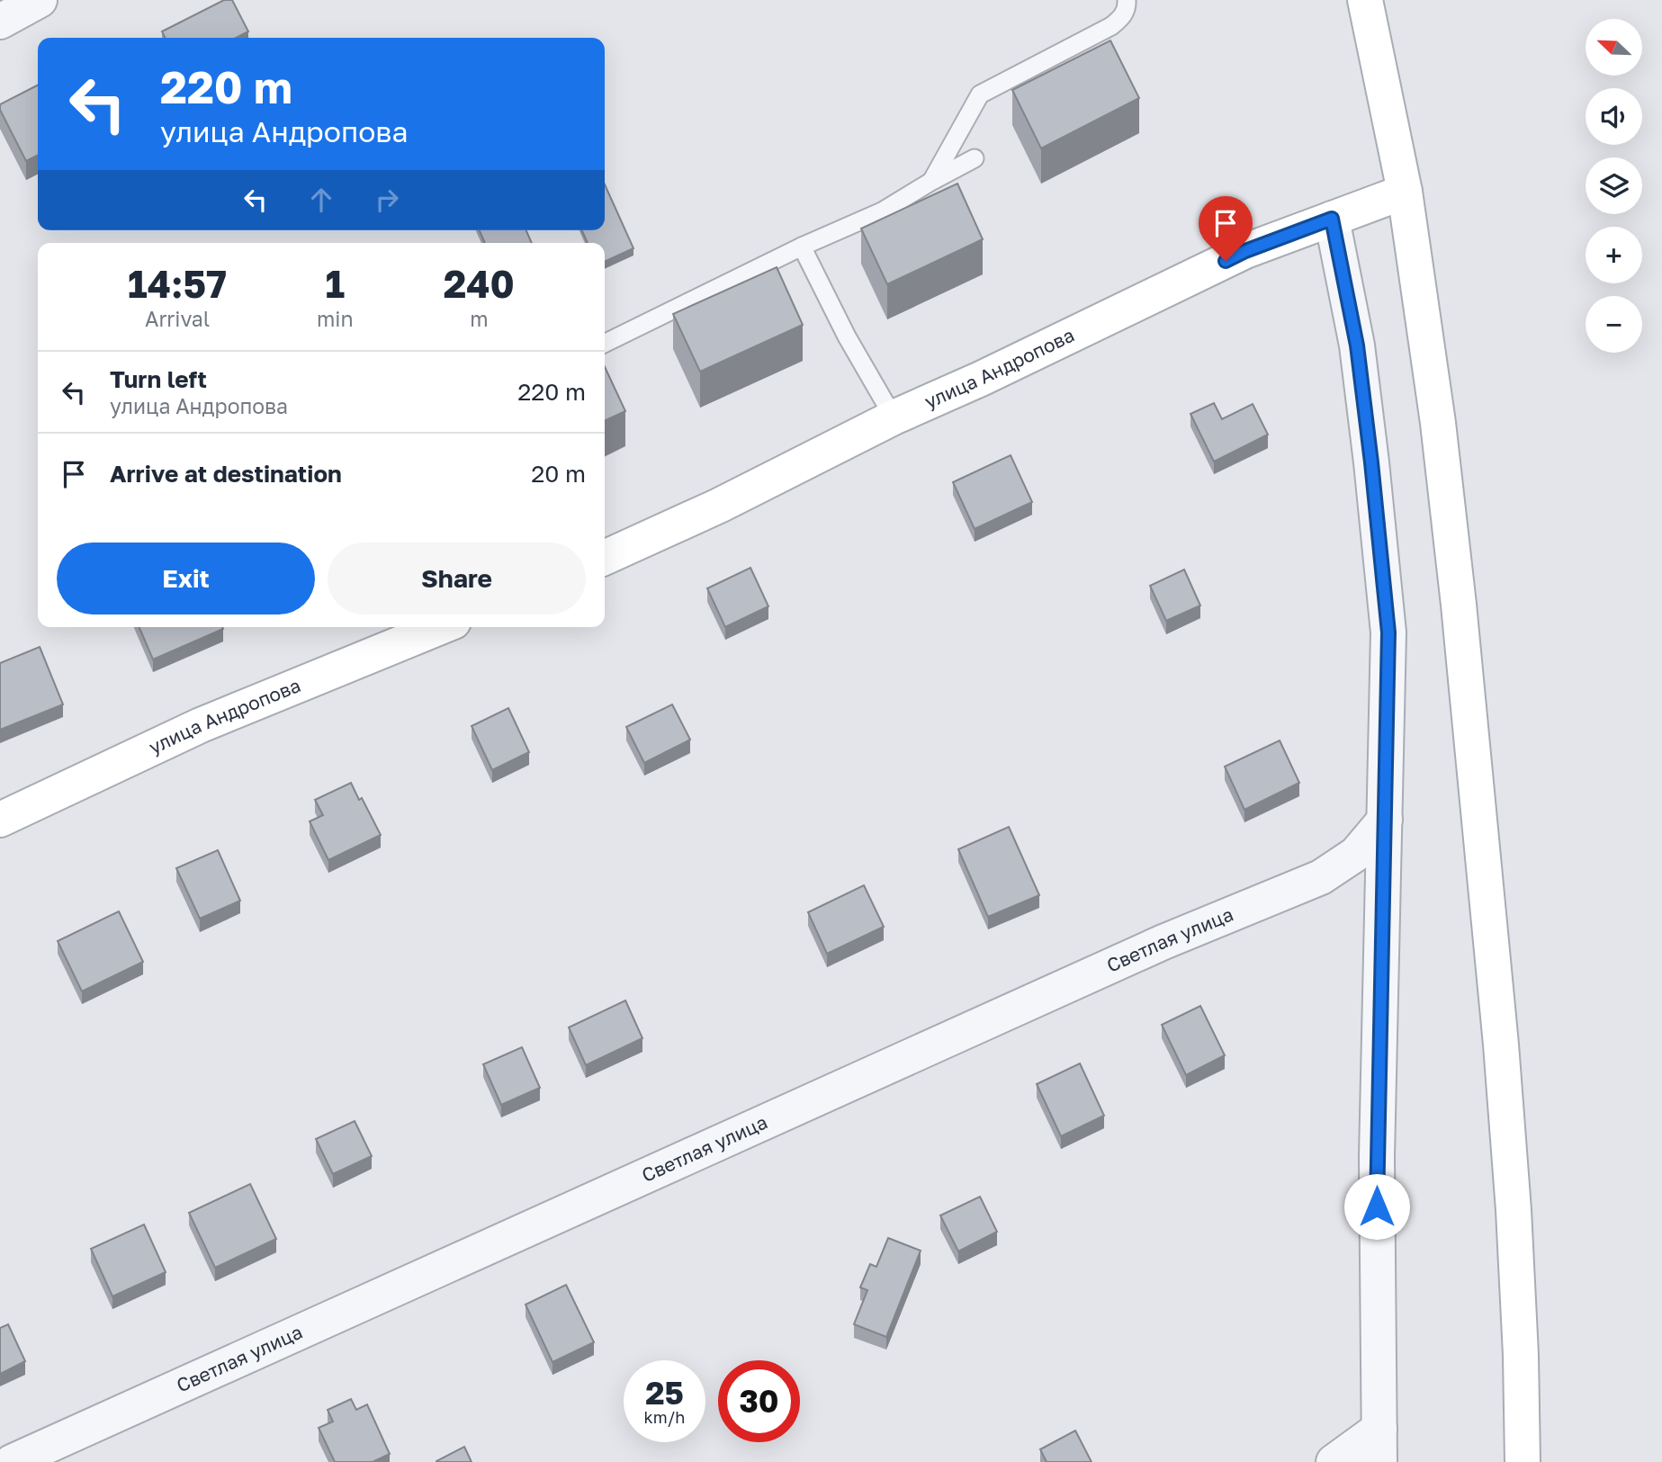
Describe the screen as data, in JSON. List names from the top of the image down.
{
  "streets": {
    "main road": ["улица Андропова"],
    "street": ["Светлая улица"]
  },
  "north": "top left",
  "page": {
    "map_buttons": ["+", "−"],
    "turn": ["220 m", "улица Андропова"],
    "eta": [
      "14:57",
      "Arrival",
      "1",
      "min",
      "240",
      "m"
    ],
    "list": [
      {
        "name": "Turn left",
        "note": "улица Андропова",
        "value": "220 m"
      },
      {
        "name": "Arrive at destination",
        "value": "20 m"
      }
    ],
    "buttons": ["Exit", "Share"],
    "speed": "25 km/h",
    "limit": "30"
  }
}
